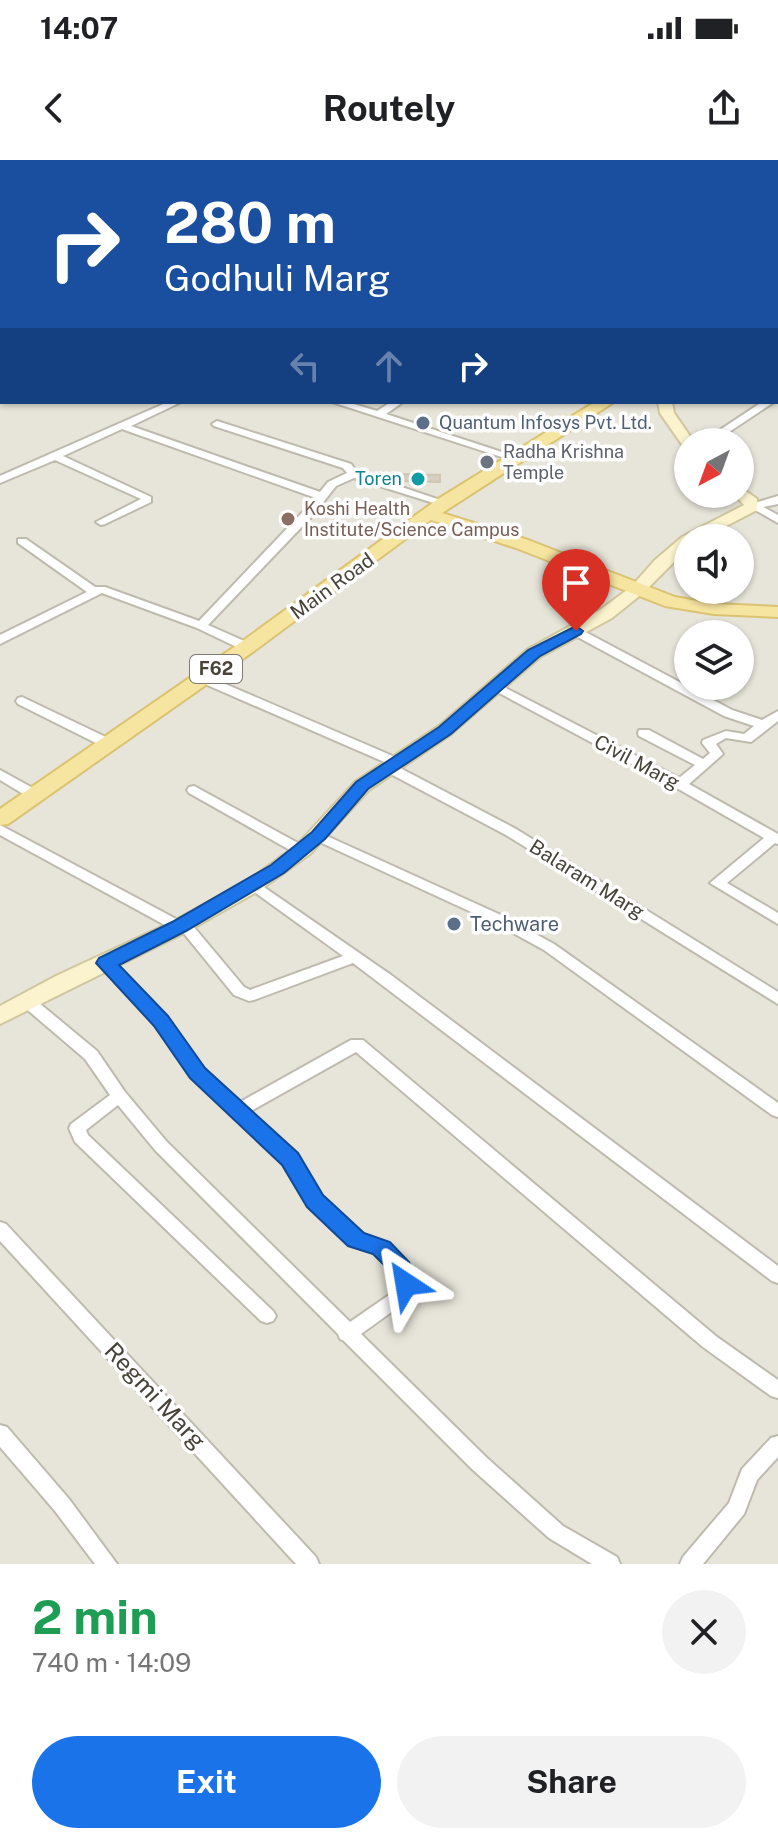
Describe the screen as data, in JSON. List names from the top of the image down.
{
  "streets": {
    "main road": ["Main Road", "F62"],
    "street": ["Civil Marg", "Balaram Marg", "Regmi Marg"]
  },
  "crossings": [
    ["Main Road", "F62"],
    ["Main Road", "Balaram Marg"]
  ],
  "places": [
    "Quantum Infosys Pvt. Ltd.",
    "Radha Krishna Temple",
    "Toren",
    "Koshi Health Institute/Science Campus",
    "Techware"
  ],
  "north": "bottom left",
  "page": {
    "status": "14:07",
    "header": "Routely",
    "turn": ["280 m", "Godhuli Marg"],
    "heading": ["2 min", "740 m · 14:09"],
    "buttons": ["Exit", "Share"]
  }
}
